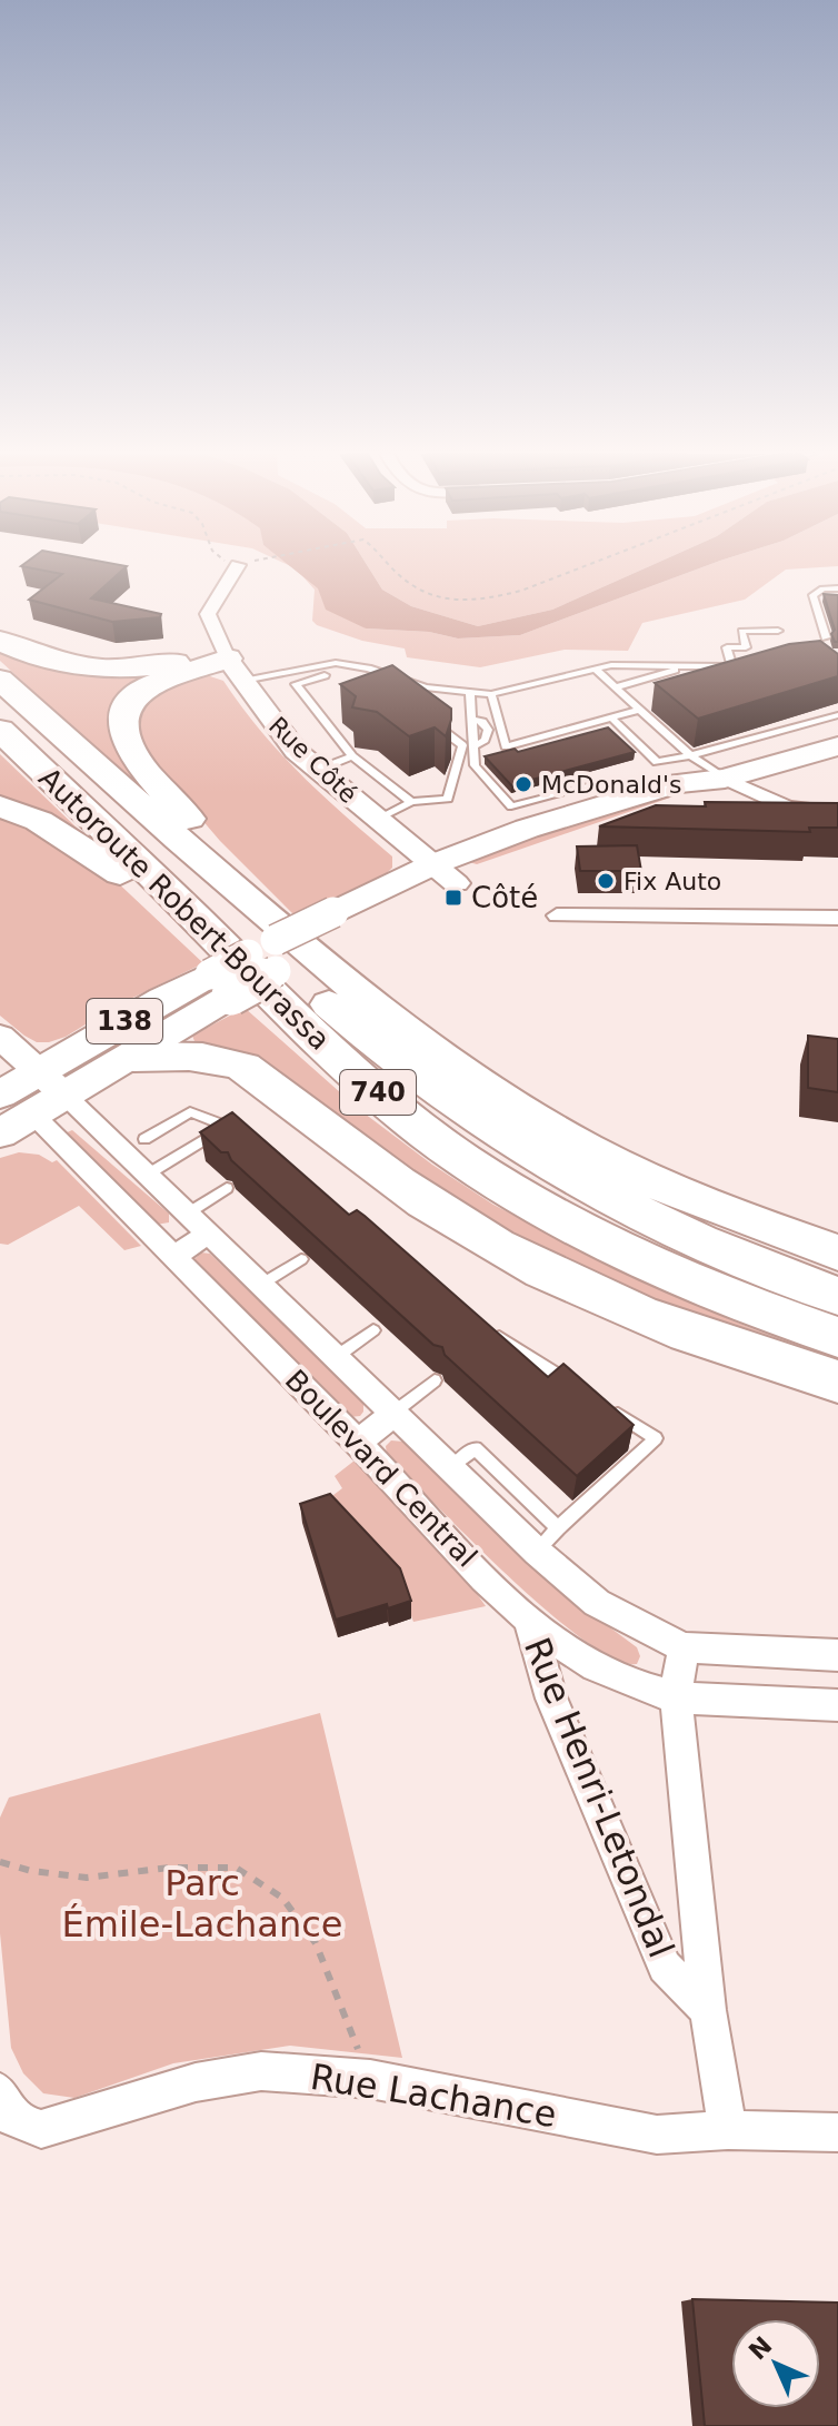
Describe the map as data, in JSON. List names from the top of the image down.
{
  "streets": {
    "highway": ["Autoroute Robert-Bourassa", "740"],
    "main road": ["138"],
    "street": [
      "Rue Côté",
      "Boulevard Central",
      "Rue Henri-Letondal",
      "Rue Lachance"
    ]
  },
  "crossings": [
    ["Rue Côté", "138"],
    ["138", "Boulevard Central"],
    ["Boulevard Central", "Rue Henri-Letondal"],
    ["Rue Henri-Letondal", "Rue Lachance"]
  ],
  "parks": ["Parc Émile-Lachance"],
  "places": {
    "other": ["McDonald's", "Fix Auto"],
    "transit": ["Côté"]
  },
  "north": "top left"
}
